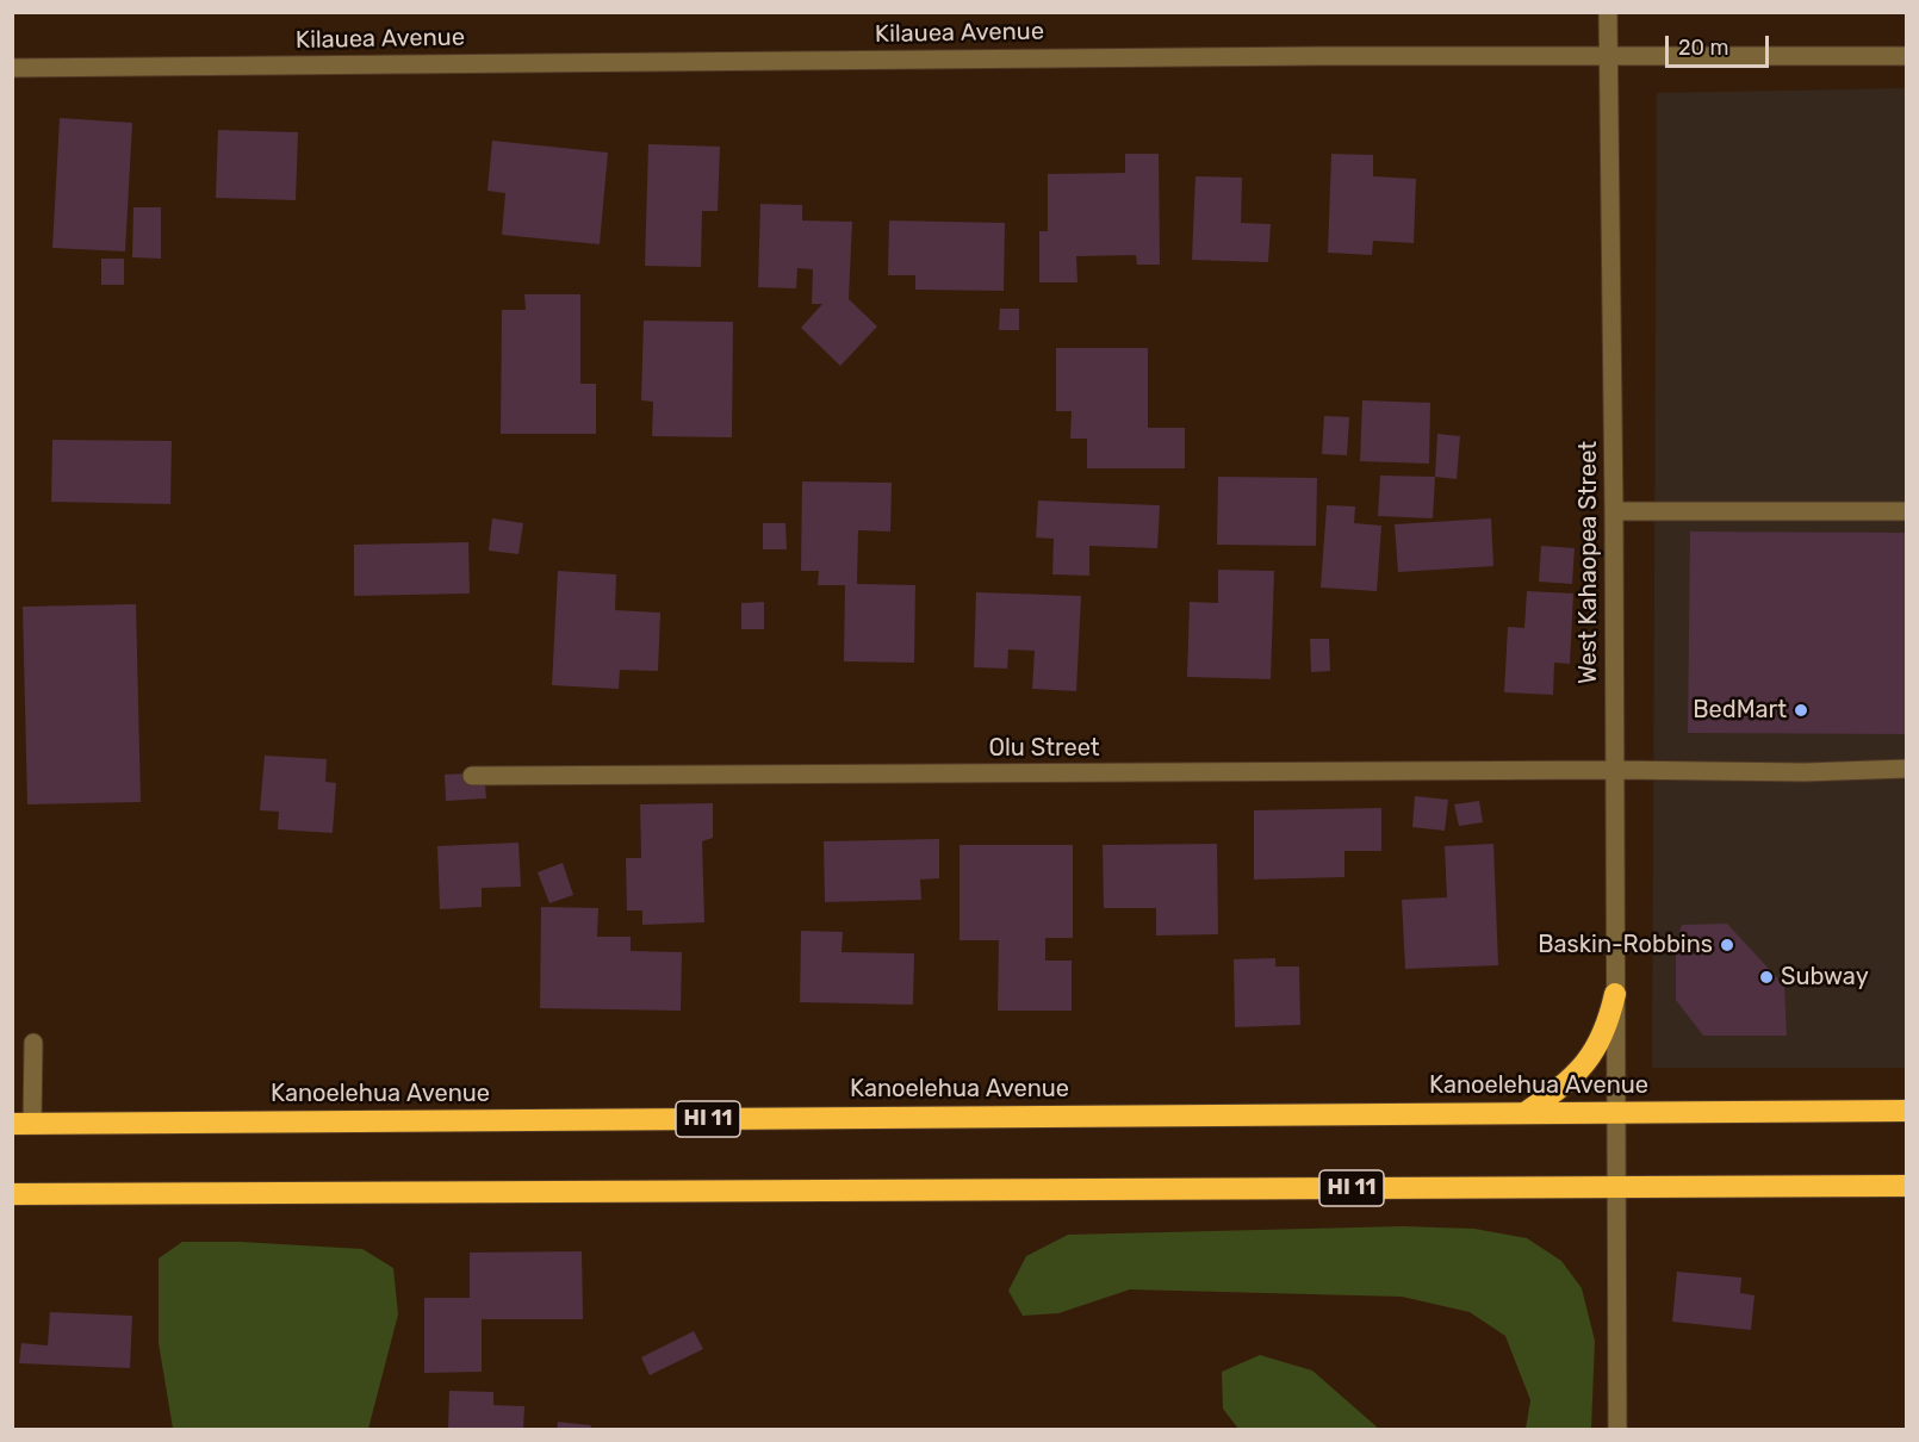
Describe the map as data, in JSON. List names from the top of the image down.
{
  "streets": {
    "highway": ["Kanoelehua Avenue", "HI 11"],
    "street": ["Kilauea Avenue", "West Kahaopea Street", "Olu Street"]
  },
  "crossings": [
    ["Kilauea Avenue", "West Kahaopea Street"],
    ["West Kahaopea Street", "Olu Street"],
    ["West Kahaopea Street", "Kanoelehua Avenue"],
    ["West Kahaopea Street", "HI 11"]
  ],
  "places": ["BedMart", "Baskin-Robbins", "Subway"],
  "scale_bar": "20 m"
}
